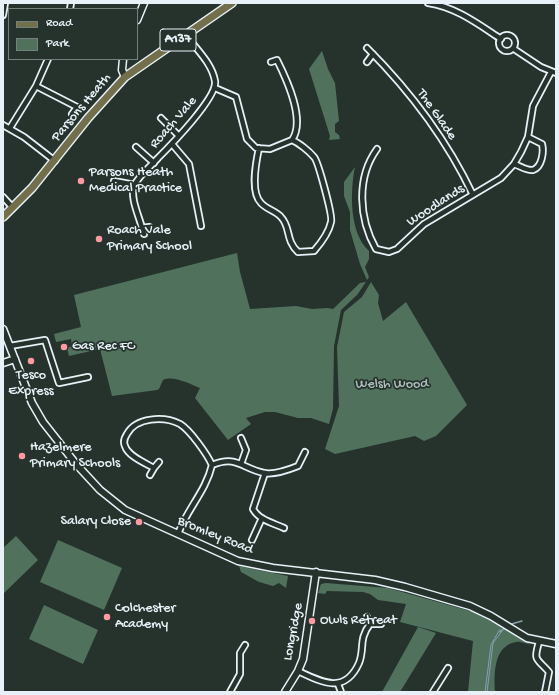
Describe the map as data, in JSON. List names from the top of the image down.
{
  "streets": {
    "main road": ["A137", "Parsons Heath"],
    "street": [
      "The Glade",
      "Roach Vale",
      "Woodlands",
      "Bromley Road",
      "Longridge"
    ]
  },
  "crossings": [
    ["The Glade", "Woodlands"],
    ["Bromley Road", "Longridge"]
  ],
  "parks": ["Welsh Wood"],
  "places": [
    "Parsons Heath Medical Practice",
    "Roach Vale Primary School",
    "Gas Rec FC",
    "Tesco Express",
    "Hazelmere Primary Schools",
    "Salary Close",
    "Colchester Academy",
    "Owls Retreat"
  ],
  "legend": ["Road", "Park"]
}
